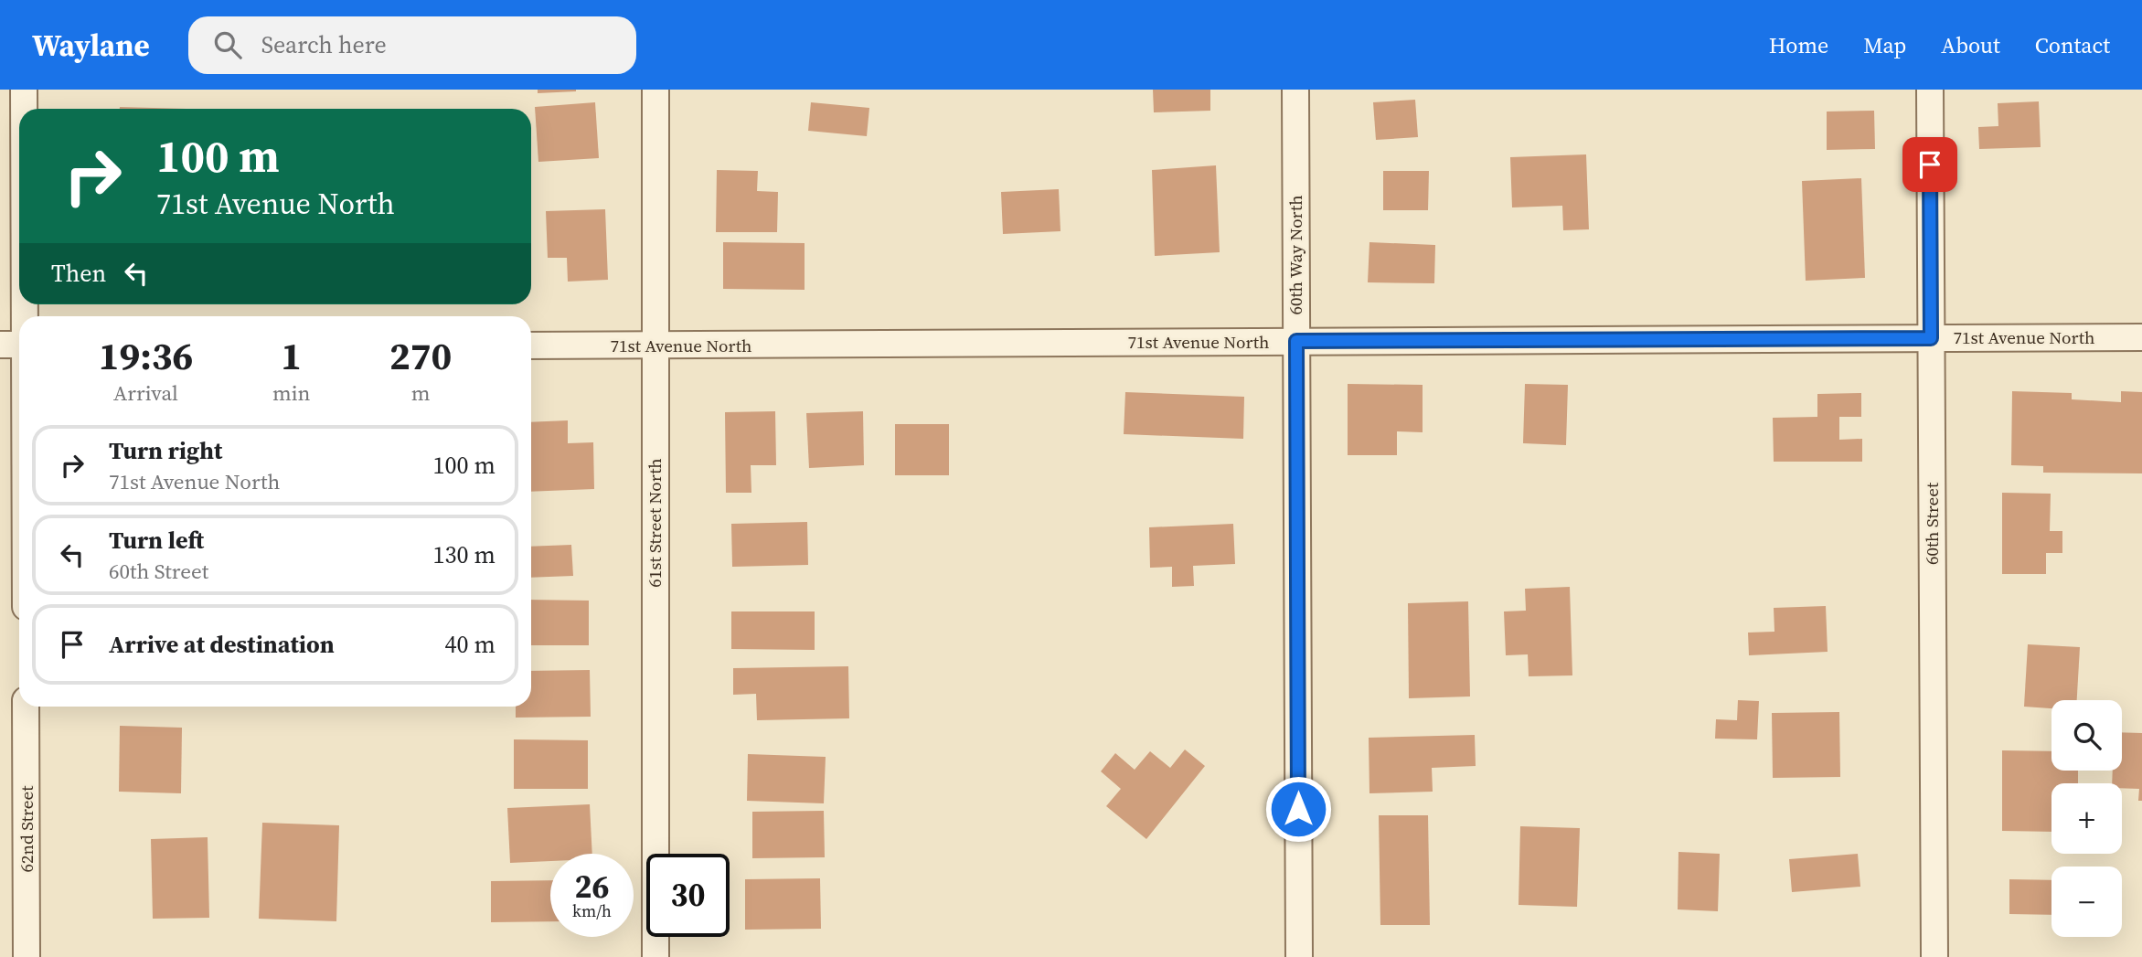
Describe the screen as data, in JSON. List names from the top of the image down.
{
  "streets": {
    "street": [
      "60th Way North",
      "71st Avenue North",
      "61st Street North",
      "60th Street",
      "62nd Street"
    ]
  },
  "crossings": [
    ["60th Way North", "71st Avenue North"],
    ["71st Avenue North", "61st Street North"],
    ["71st Avenue North", "60th Street"]
  ],
  "page": {
    "header": "Waylane",
    "search": "Search here",
    "nav": [
      "Home",
      "Map",
      "About",
      "Contact"
    ],
    "turn": ["100 m", "71st Avenue North"],
    "then": "Then",
    "eta": [
      "19:36",
      "Arrival",
      "1",
      "min",
      "270",
      "m"
    ],
    "list": [
      {
        "name": "Turn right",
        "note": "71st Avenue North",
        "value": "100 m"
      },
      {
        "name": "Turn left",
        "note": "60th Street",
        "value": "130 m"
      },
      {
        "name": "Arrive at destination",
        "value": "40 m"
      }
    ],
    "map_buttons": ["+", "−"],
    "speed": "26 km/h",
    "limit": "30"
  }
}
